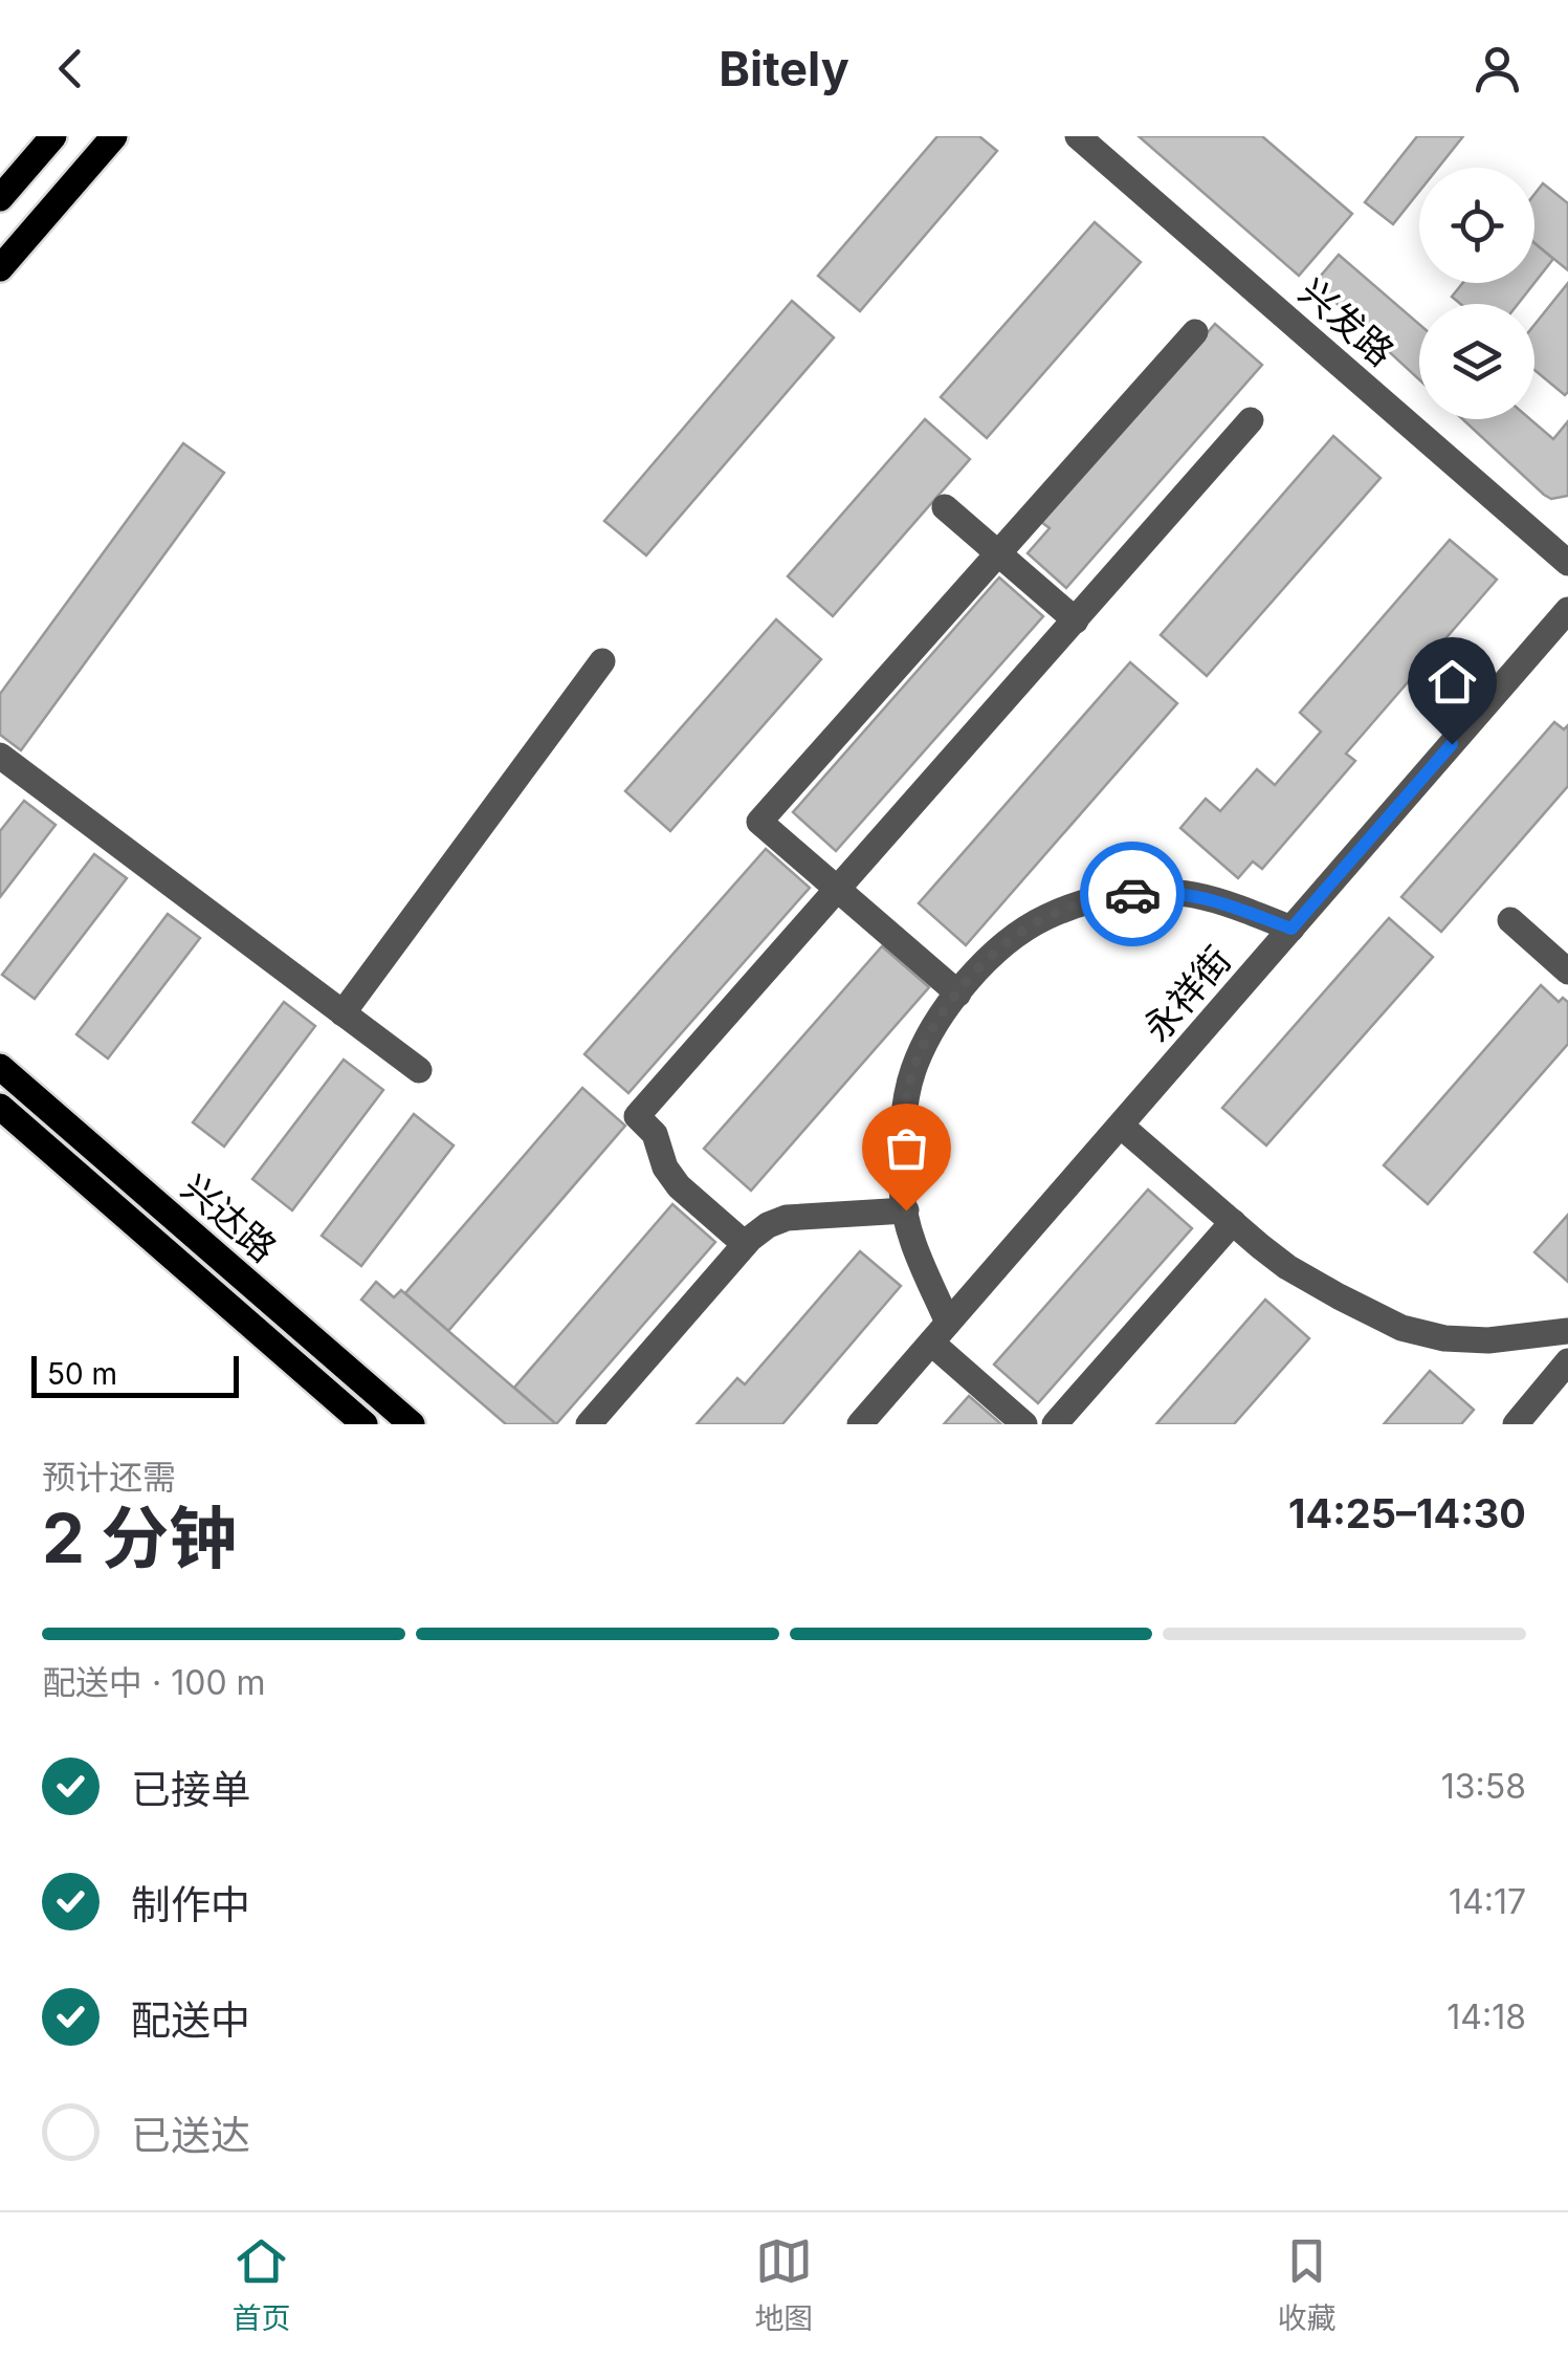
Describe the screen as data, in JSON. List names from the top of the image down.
{
  "streets": {
    "main road": ["兴达路"],
    "street": ["兴发路", "永祥街"]
  },
  "scale_bar": "50 m",
  "page": {
    "header": "Bitely",
    "scale": "50 m",
    "heading": ["2 分钟", "预计还需", "14:25–14:30"],
    "bar": "配送中 · 100 m",
    "list": [
      ["已接单", "13:58"],
      ["制作中", "14:17"],
      ["配送中", "14:18"],
      "已送达"
    ],
    "tabs": ["首页", "地图", "收藏"]
  }
}
